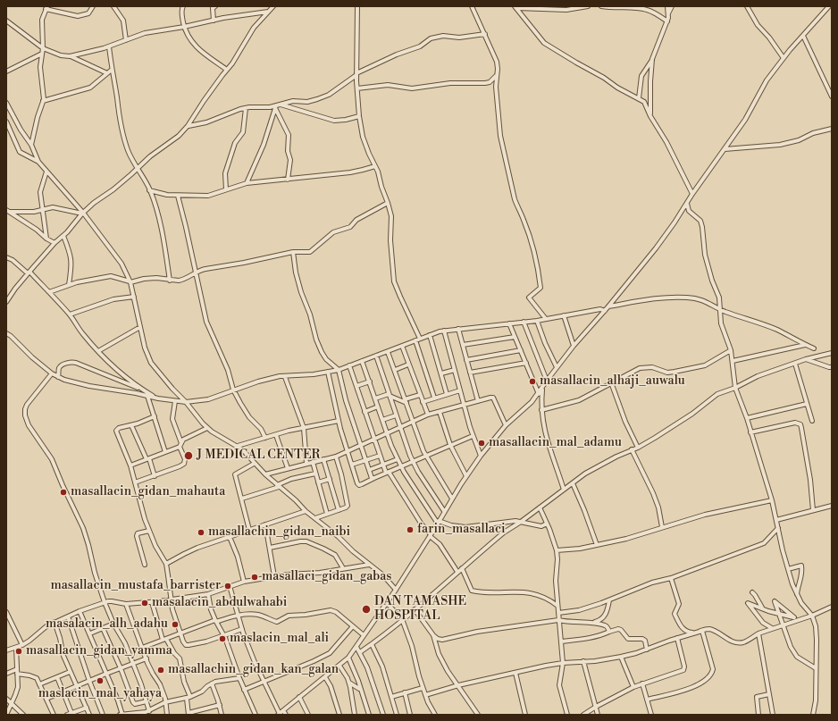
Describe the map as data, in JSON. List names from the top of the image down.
{
  "places": [
    "masallacin_alhaji_auwalu",
    "masallacin_mal_adamu",
    "J MEDICAL CENTER",
    "masallacin_gidan_mahauta",
    "farin_masallaci",
    "masallachin_gidan_naibi",
    "masallaci_gidan_gabas",
    "masallacin_mustafa_barrister",
    "masalacin_abdulwahabi",
    "DAN TAMASHE HOSPITAL",
    "masalacin_alh_adahu",
    "maslacin_mal_ali",
    "masallacin_gidan_yamma",
    "masallachin_gidan_kan_galan",
    "maslacin_mal_yahaya"
  ]
}
